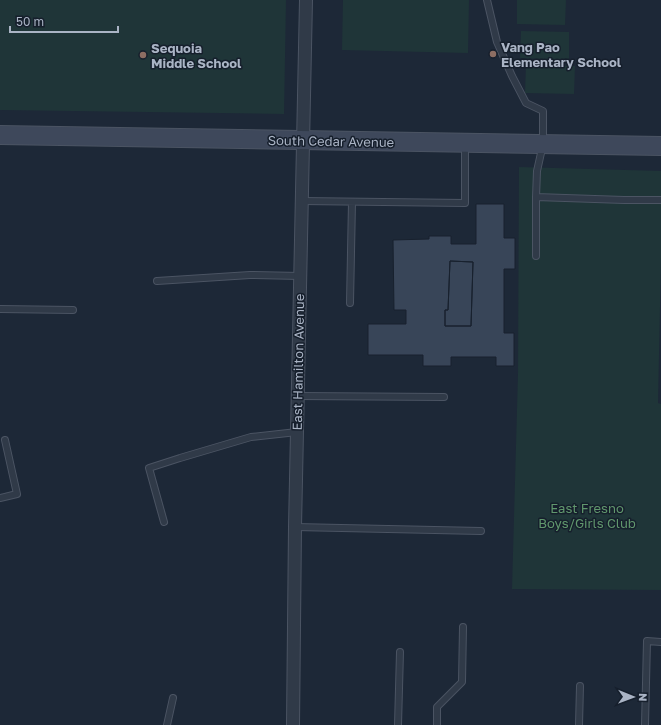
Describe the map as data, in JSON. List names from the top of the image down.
{
  "streets": {
    "main road": ["South Cedar Avenue"],
    "street": ["East Hamilton Avenue"]
  },
  "crossings": [
    ["South Cedar Avenue", "East Hamilton Avenue"]
  ],
  "parks": ["East Fresno Boys/Girls Club"],
  "places": ["Vang Pao Elementary School", "Sequoia Middle School"],
  "scale_bar": "50 m",
  "north": "right"
}
